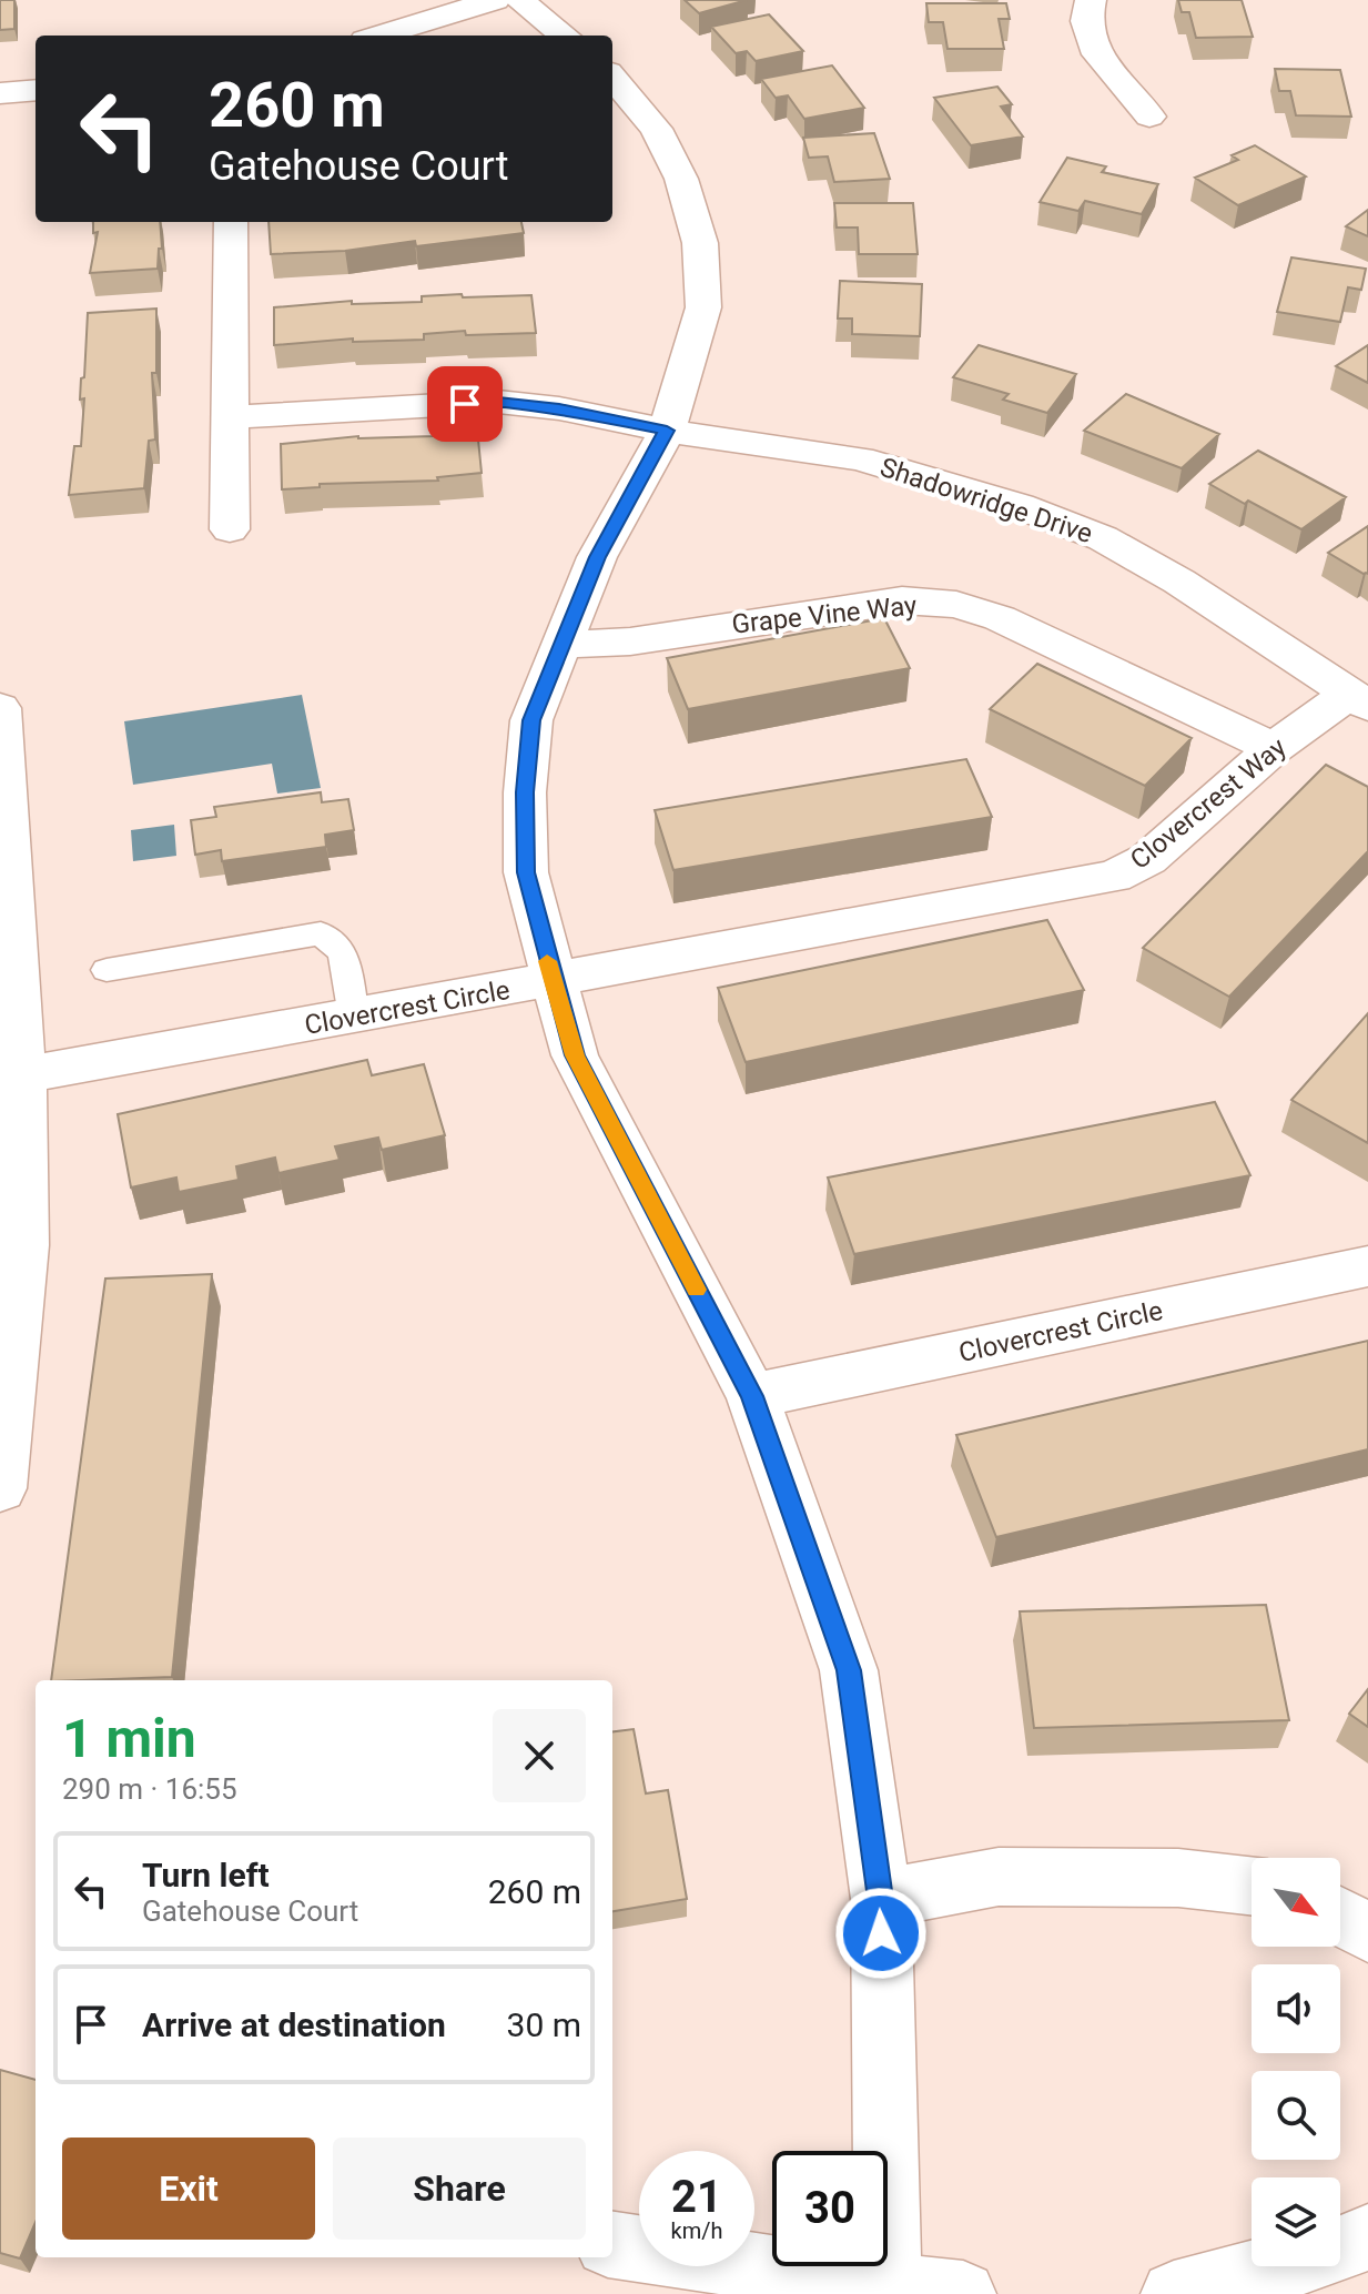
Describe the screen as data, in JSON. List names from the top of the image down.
{
  "streets": {
    "street": [
      "Shadowridge Drive",
      "Grape Vine Way",
      "Clovercrest Way",
      "Clovercrest Circle"
    ]
  },
  "crossings": [
    ["Shadowridge Drive", "Clovercrest Way"],
    ["Grape Vine Way", "Clovercrest Way"],
    ["Clovercrest Way", "Clovercrest Circle"]
  ],
  "north": "bottom right",
  "page": {
    "turn": ["260 m", "Gatehouse Court"],
    "heading": ["1 min", "290 m · 16:55"],
    "list": [
      {
        "name": "Turn left",
        "note": "Gatehouse Court",
        "value": "260 m"
      },
      {
        "name": "Arrive at destination",
        "value": "30 m"
      }
    ],
    "buttons": ["Exit", "Share"],
    "speed": "21 km/h",
    "limit": "30"
  }
}
